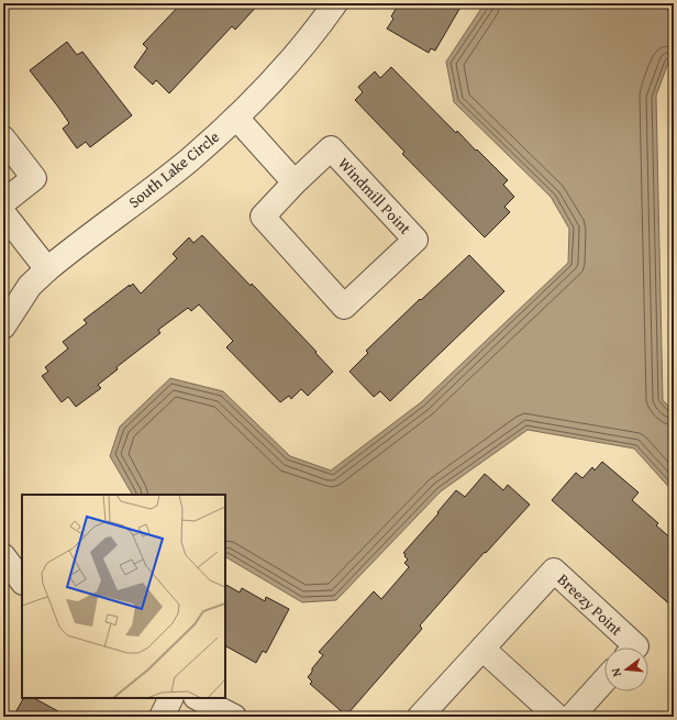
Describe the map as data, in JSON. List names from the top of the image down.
{
  "streets": {
    "street": ["South Lake Circle", "Windmill Point", "Breezy Point"]
  },
  "north": "left"
}
